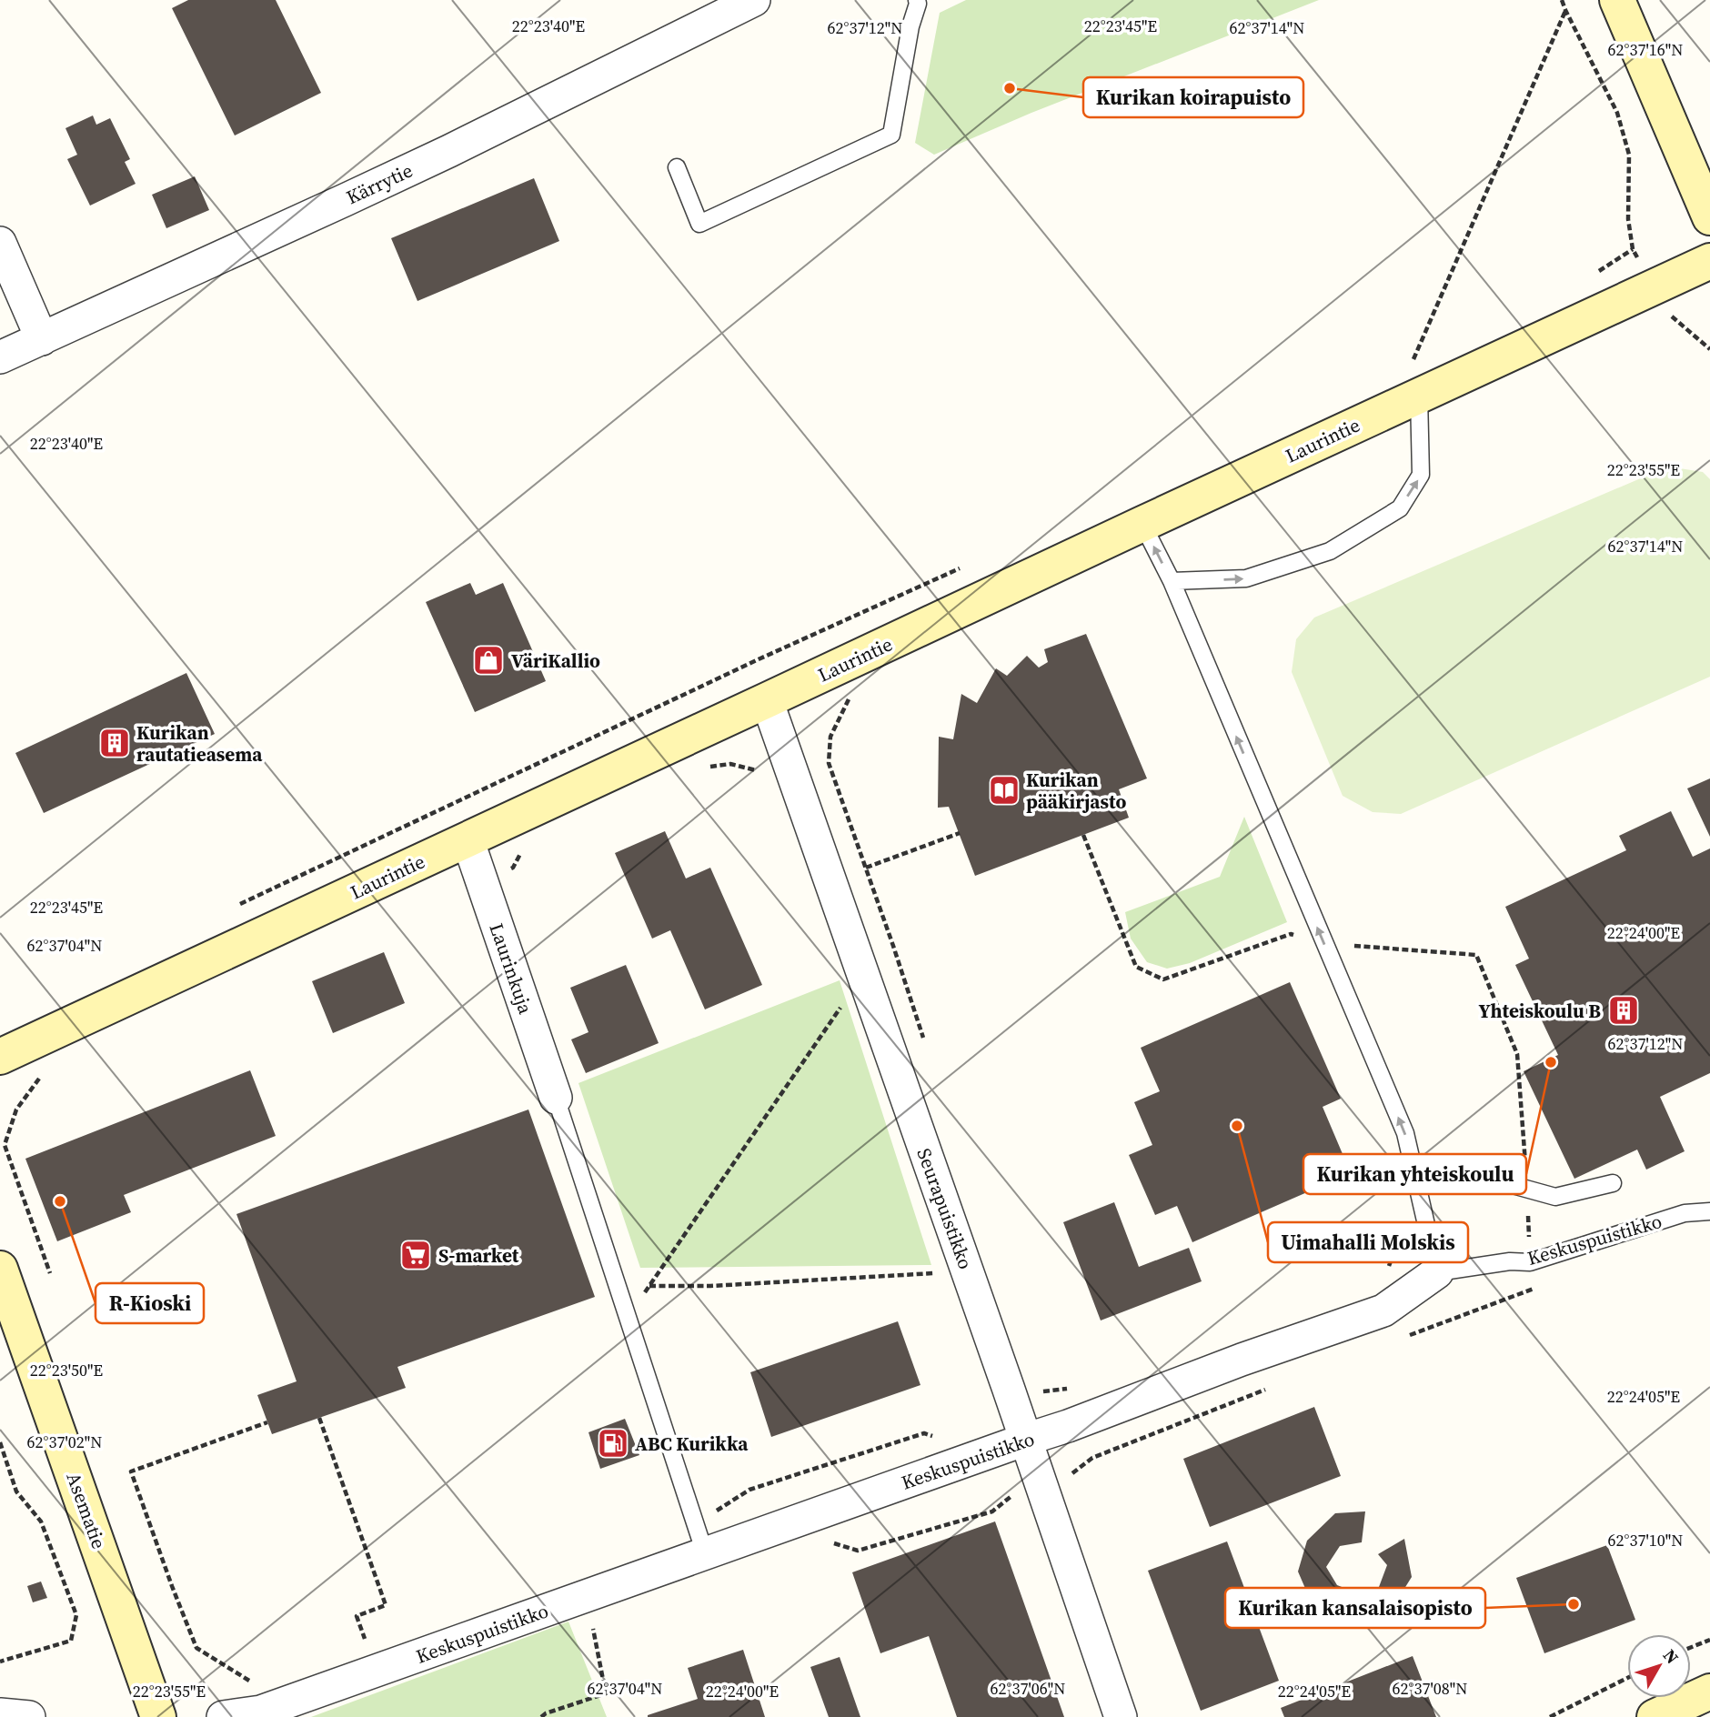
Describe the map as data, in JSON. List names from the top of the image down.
{
  "streets": {
    "street": [
      "Kärrytie",
      "Laurintie",
      "Laurinkuja",
      "Seurapuistikko",
      "Keskuspuistikko",
      "Asematie"
    ]
  },
  "crossings": [
    ["Laurintie", "Laurinkuja"],
    ["Laurintie", "Seurapuistikko"],
    ["Seurapuistikko", "Keskuspuistikko"]
  ],
  "places": {
    "other": [
      "Kurikan koirapuisto",
      "Kurikan yhteiskoulu",
      "Uimahalli Molskis",
      "R-Kioski",
      "Kurikan kansalaisopisto"
    ],
    "shop": ["VäriKallio"],
    "building": ["Kurikan rautatieasema", "Yhteiskoulu B"],
    "library": ["Kurikan pääkirjasto"],
    "supermarket": ["S-market"],
    "fuel station": ["ABC Kurikka"]
  },
  "north": "top right",
  "coordinates": [
    "22°23'40\"E",
    "22°23'45\"E",
    "62°37'12\"N",
    "62°37'14\"N",
    "62°37'16\"N",
    "22°23'55\"E",
    "22°24'00\"E",
    "62°37'04\"N",
    "22°23'50\"E",
    "22°24'05\"E",
    "62°37'02\"N",
    "62°37'10\"N",
    "62°37'06\"N",
    "62°37'08\"N"
  ]
}
